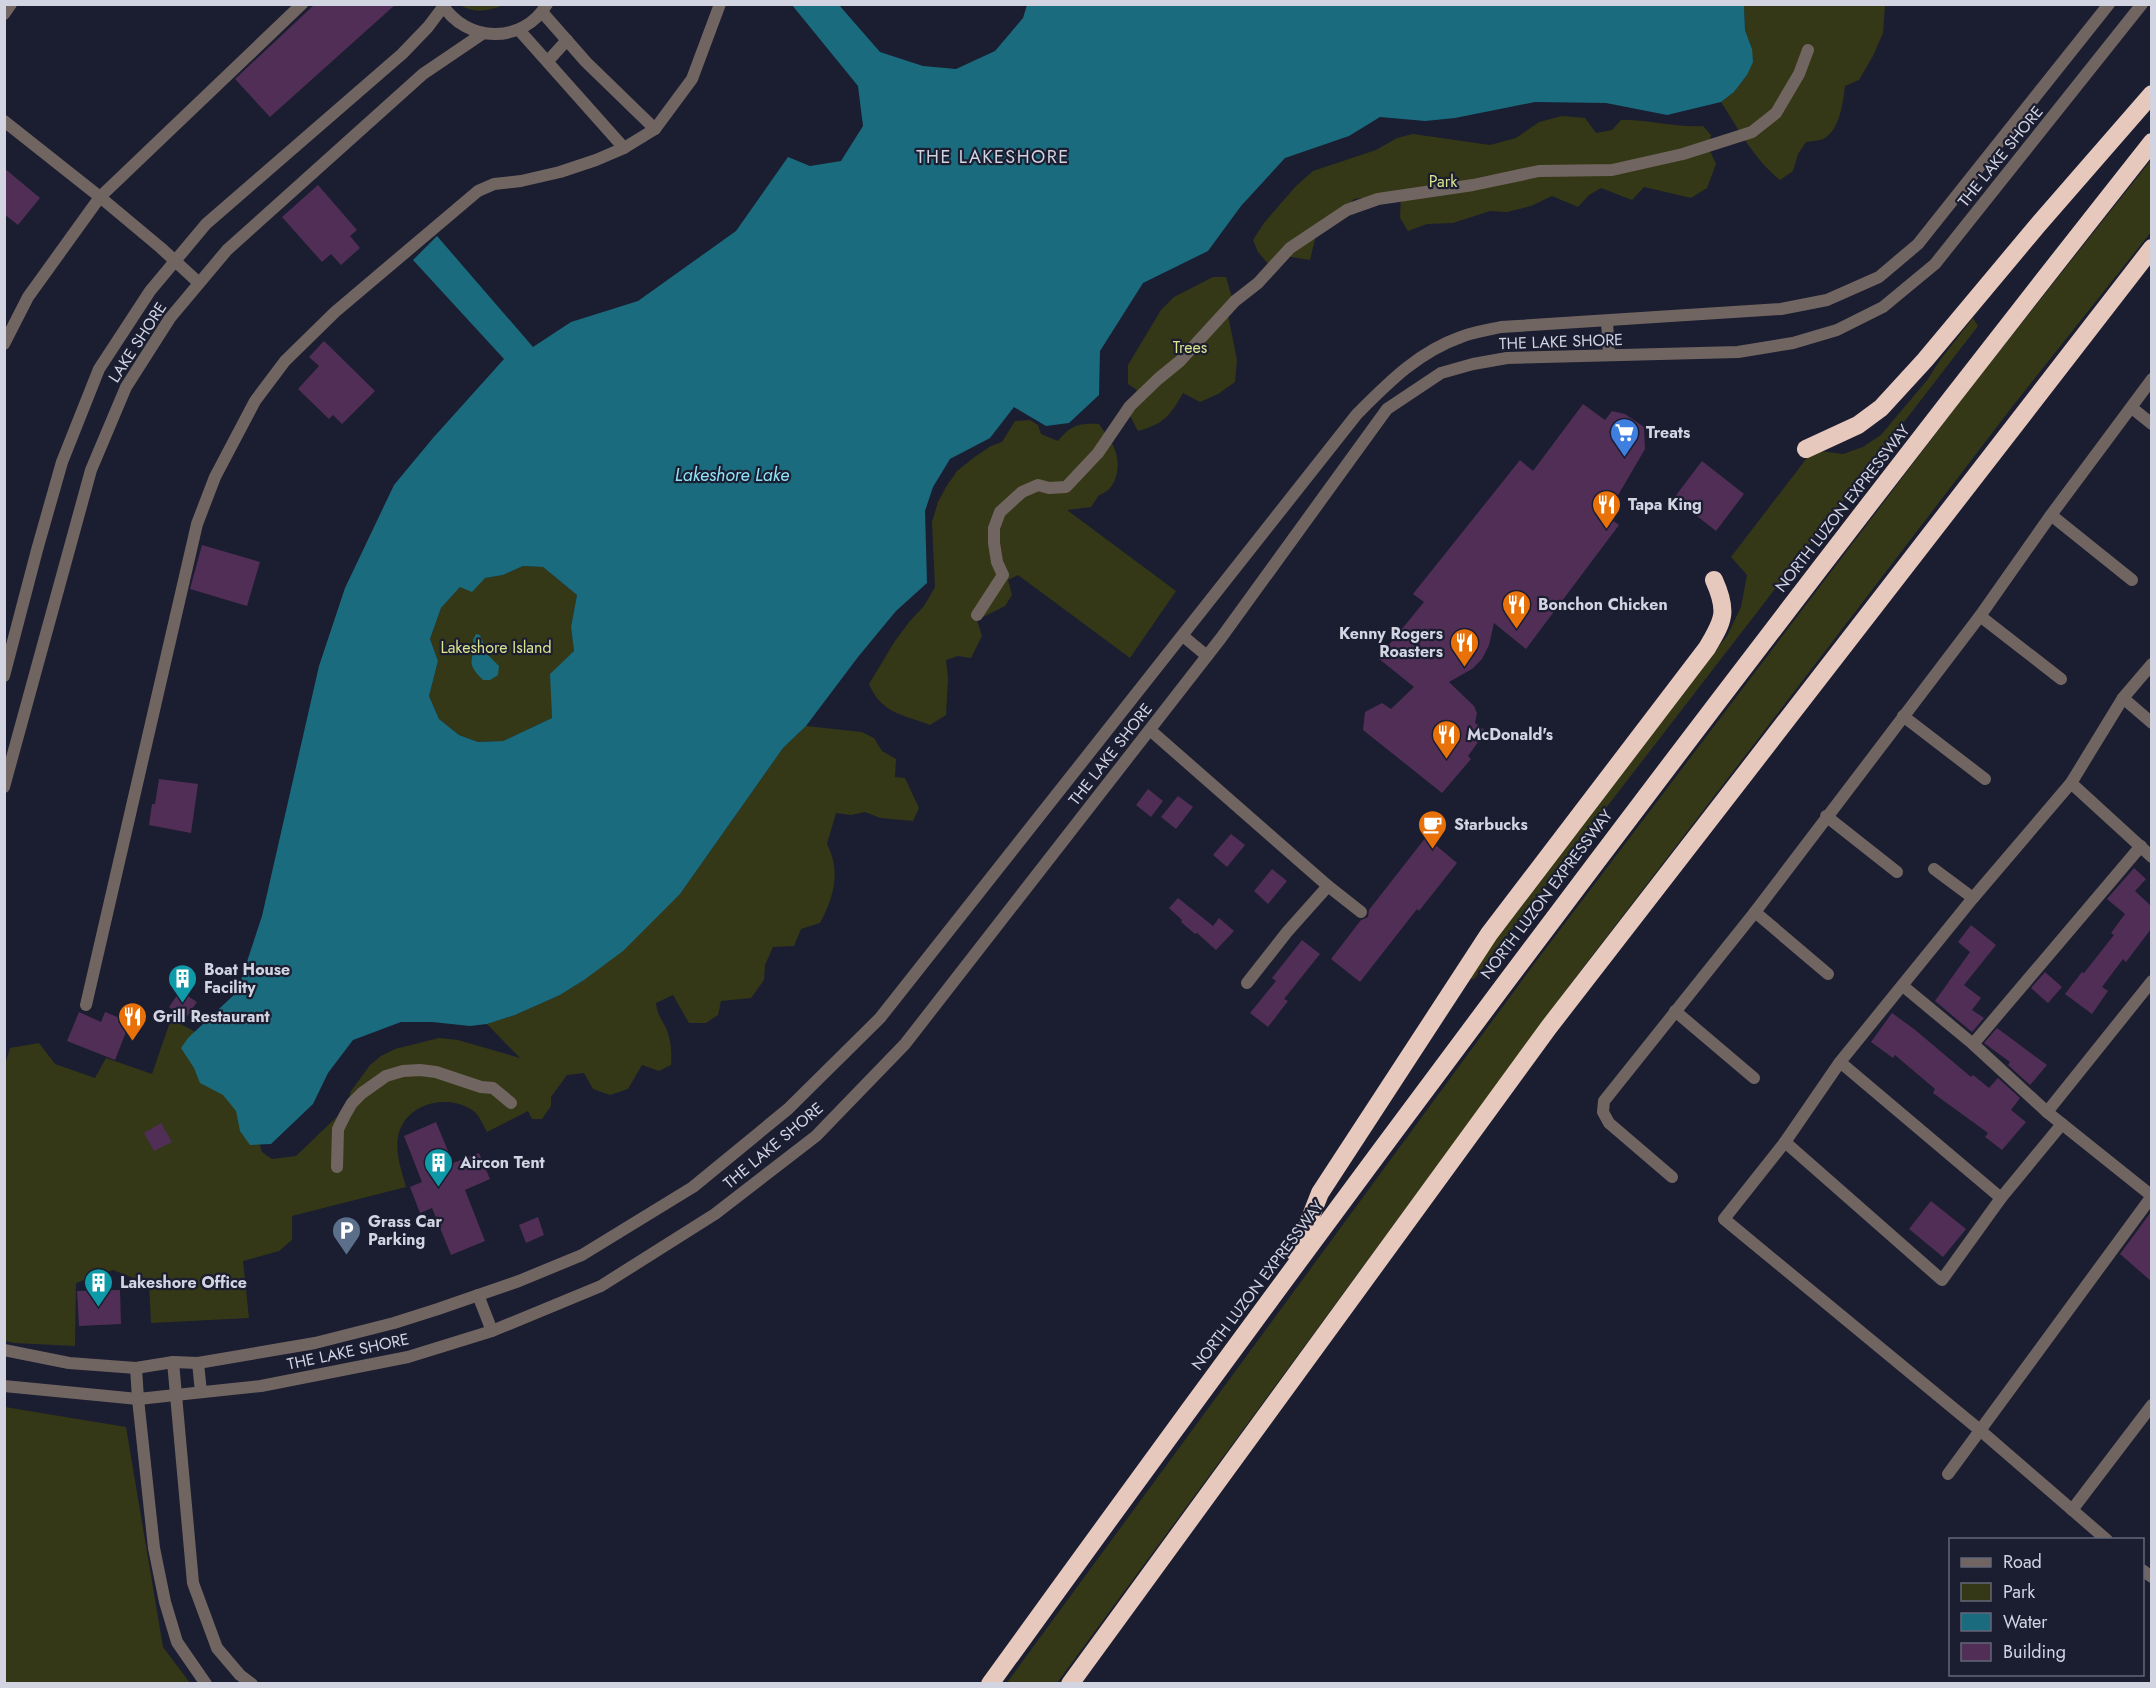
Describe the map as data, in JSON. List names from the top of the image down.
{
  "streets": {
    "highway": ["NORTH LUZON EXPRESSWAY"],
    "street": ["THE LAKE SHORE", "LAKE SHORE"]
  },
  "districts": ["THE LAKESHORE"],
  "water": ["Lakeshore Lake"],
  "parks": ["Park", "Trees", "Lakeshore Island"],
  "places": {
    "supermarket": ["Treats"],
    "restaurant": [
      "Tapa King",
      "Bonchon Chicken",
      "Kenny Rogers Roasters",
      "McDonald's",
      "Grill Restaurant"
    ],
    "cafe": ["Starbucks"],
    "building": ["Boat House Facility", "Aircon Tent", "Lakeshore Office"],
    "parking": ["Grass Car Parking"]
  },
  "legend": [
    "Road",
    "Park",
    "Water",
    "Building"
  ]
}
